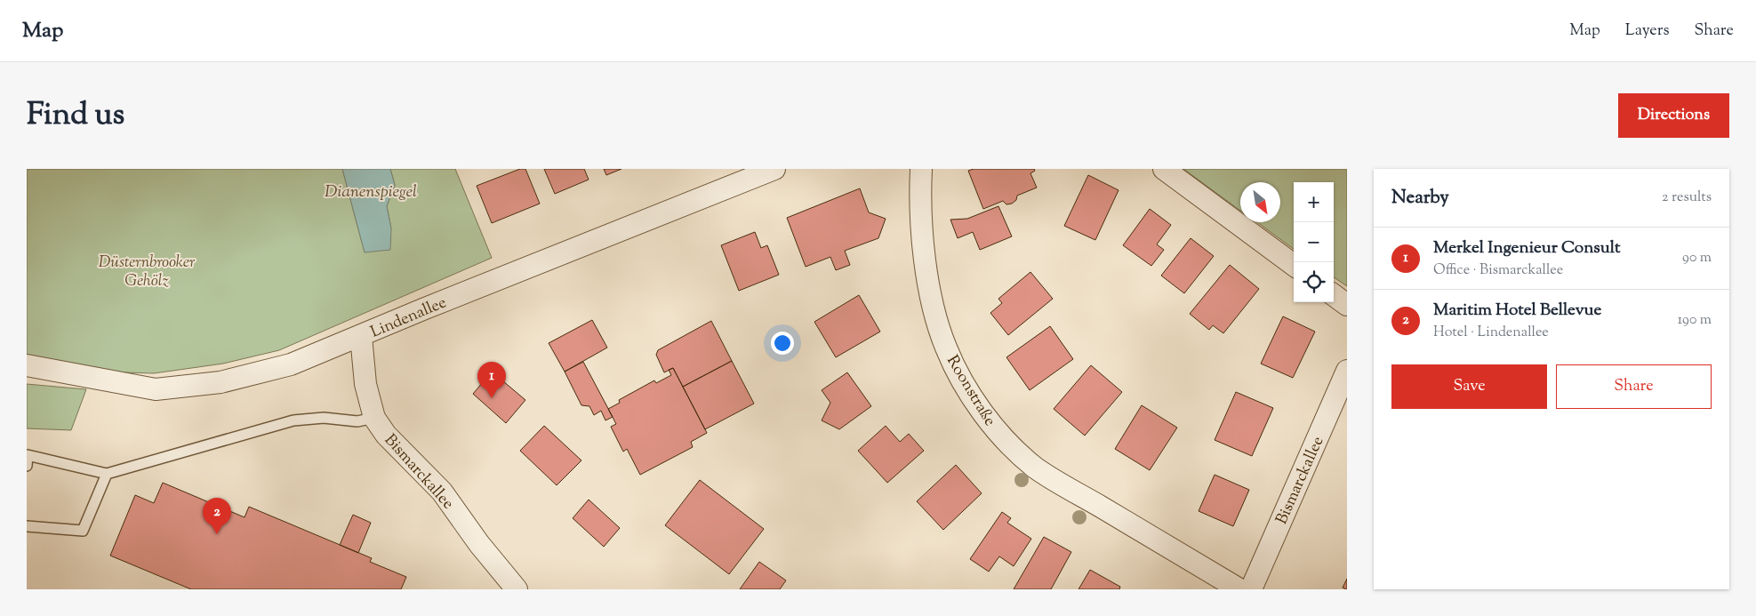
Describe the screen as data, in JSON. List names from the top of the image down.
{
  "streets": {
    "street": ["Lindenallee", "Roonstraße", "Bismarckallee"]
  },
  "crossings": [
    ["Lindenallee", "Bismarckallee"]
  ],
  "water": ["Dianenspiegel"],
  "parks": ["Düsternbrooker Gehölz"],
  "north": "bottom right",
  "page": {
    "header": "Map",
    "nav": ["Map", "Layers", "Share"],
    "title": "Find us",
    "buttons": [
      "Directions",
      ["Save", "Share"]
    ],
    "heading": ["Nearby", "2 results"],
    "map_buttons": ["+", "−"],
    "list": [
      {
        "mark": "1",
        "name": "Merkel Ingenieur Consult",
        "note": "Office · Bismarckallee",
        "value": "90 m"
      },
      {
        "mark": "2",
        "name": "Maritim Hotel Bellevue",
        "note": "Hotel · Lindenallee",
        "value": "190 m"
      }
    ],
    "pins": ["1", "2"]
  }
}
